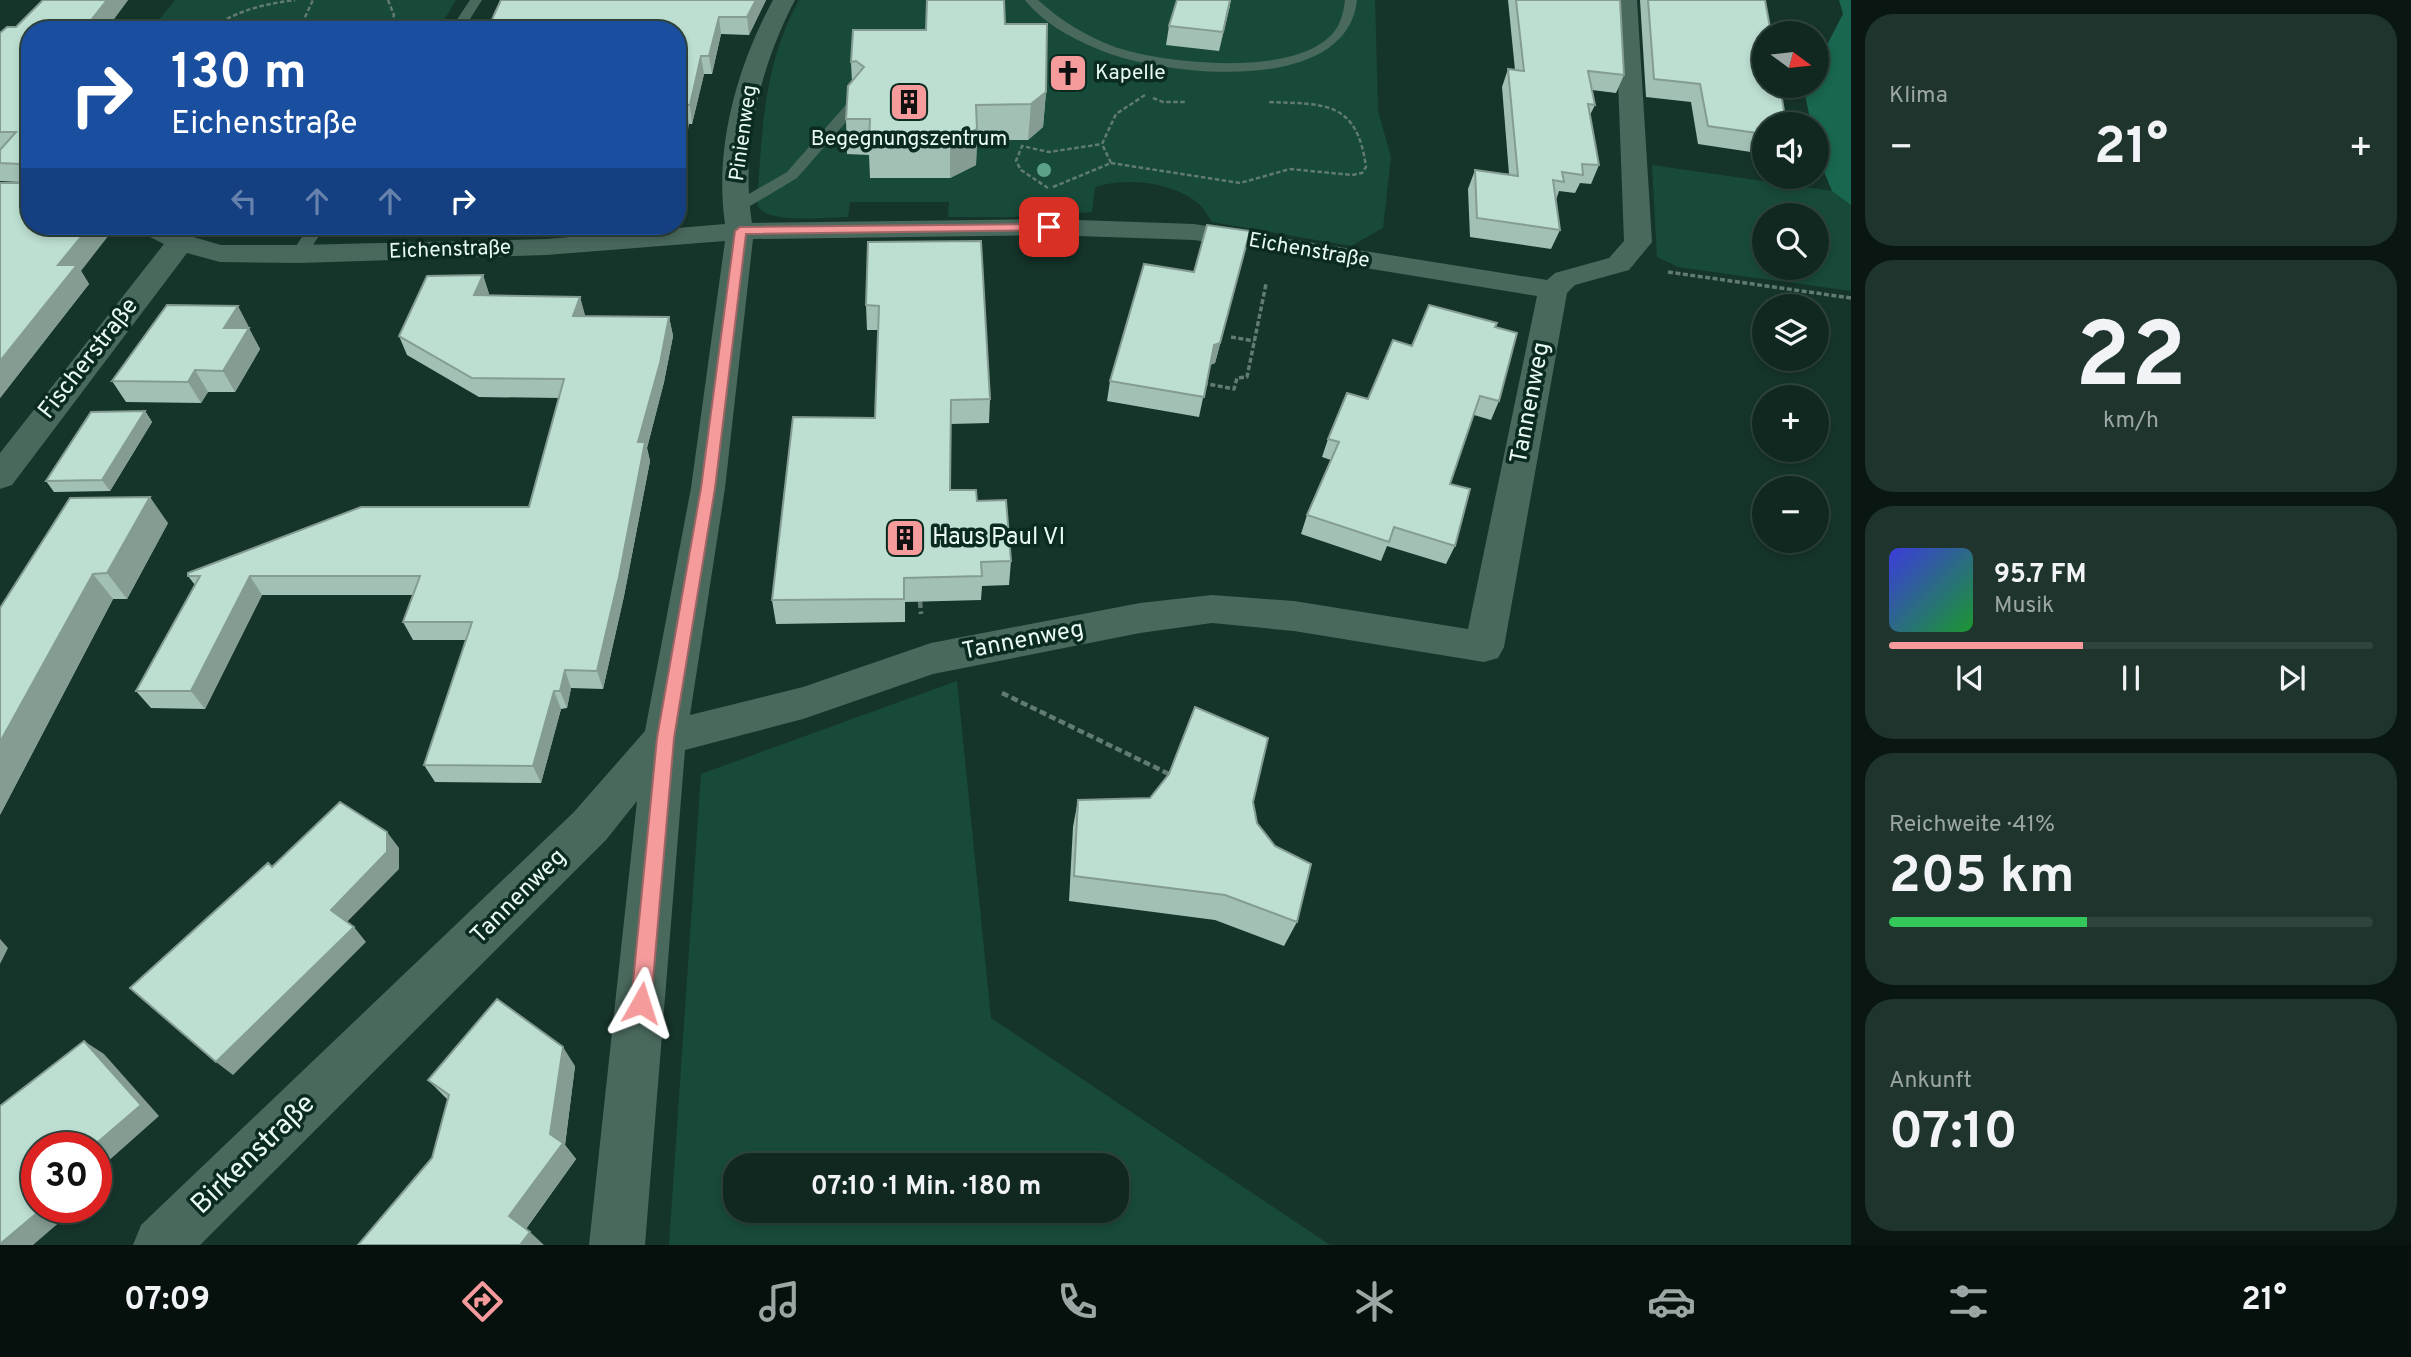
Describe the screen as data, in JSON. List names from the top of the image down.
{
  "streets": {
    "street": [
      "Pinienweg",
      "Eichenstraße",
      "Fischerstraße",
      "Tannenweg",
      "Birkenstraße"
    ]
  },
  "crossings": [
    ["Pinienweg", "Eichenstraße"],
    ["Pinienweg", "Tannenweg"],
    ["Eichenstraße", "Fischerstraße"],
    ["Eichenstraße", "Tannenweg"],
    ["Tannenweg", "Birkenstraße"]
  ],
  "places": {
    "church": ["Kapelle"],
    "building": ["Begegnungszentrum", "Haus Paul VI"]
  },
  "north": "right",
  "page": {
    "tile": [
      "Klima",
      ["22", "km/h"],
      ["Reichweite · 41%", "205 km"],
      ["Ankunft", "07:10"]
    ],
    "map_buttons": ["+", "−"],
    "turn": ["130 m", "Eichenstraße"],
    "heat": ["−", "21°", "+"],
    "song": ["95.7 FM", "Musik"],
    "limit": "30",
    "trip": "07:10 · 1 Min. · 180 m",
    "tabs": ["07:09", "21°"]
  }
}
